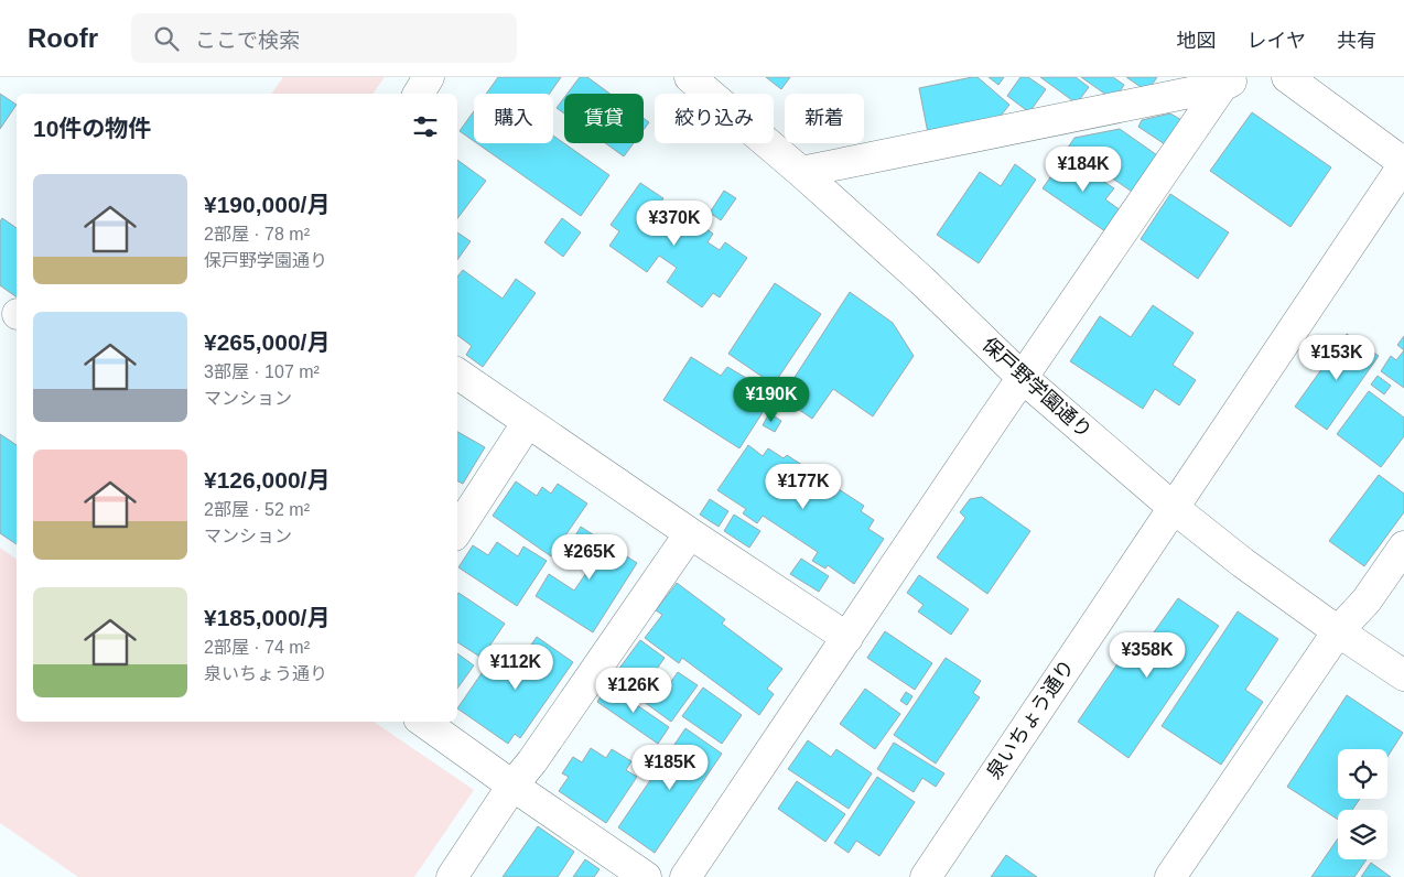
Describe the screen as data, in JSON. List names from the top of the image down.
{
  "streets": {
    "street": ["保戸野学園通り", "泉いちょう通り"]
  },
  "crossings": [
    ["保戸野学園通り", "泉いちょう通り"]
  ],
  "page": {
    "header": "Roofr",
    "search": "ここで検索",
    "nav": ["地図", "レイヤ", "共有"],
    "chip": [
      "購入",
      "賃貸",
      "絞り込み",
      "新着"
    ],
    "heading": "10件の物件",
    "price": [
      "¥184K",
      "¥370K",
      "¥153K",
      "¥190K",
      "¥177K",
      "¥265K",
      "¥358K",
      "¥112K",
      "¥126K",
      "¥185K"
    ],
    "list": [
      {
        "name": "¥190,000/月",
        "note": "2部屋 · 78 m² · 保戸野学園通り"
      },
      {
        "name": "¥265,000/月",
        "note": "3部屋 · 107 m² · マンション"
      },
      {
        "name": "¥126,000/月",
        "note": "2部屋 · 52 m² · マンション"
      },
      {
        "name": "¥185,000/月",
        "note": "2部屋 · 74 m² · 泉いちょう通り"
      }
    ]
  }
}
